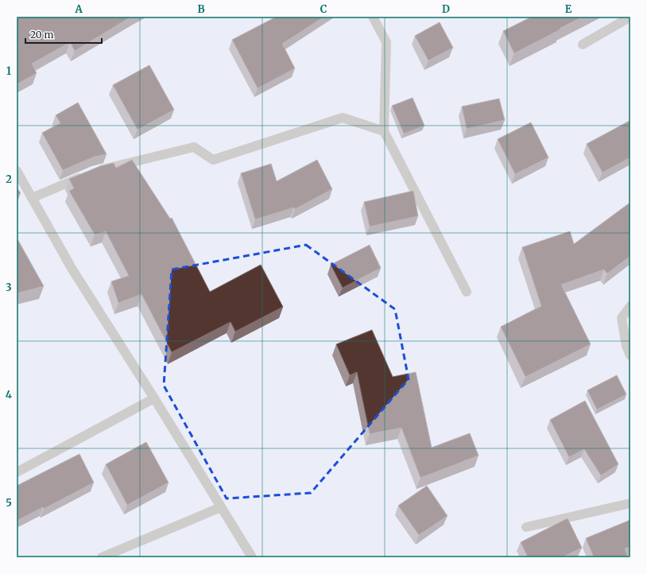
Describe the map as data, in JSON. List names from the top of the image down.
{
  "scale_bar": "20 m",
  "grid": {
    "columns": [
      "A",
      "B",
      "C",
      "D",
      "E"
    ],
    "rows": [
      "1",
      "2",
      "3",
      "4",
      "5"
    ]
  }
}
